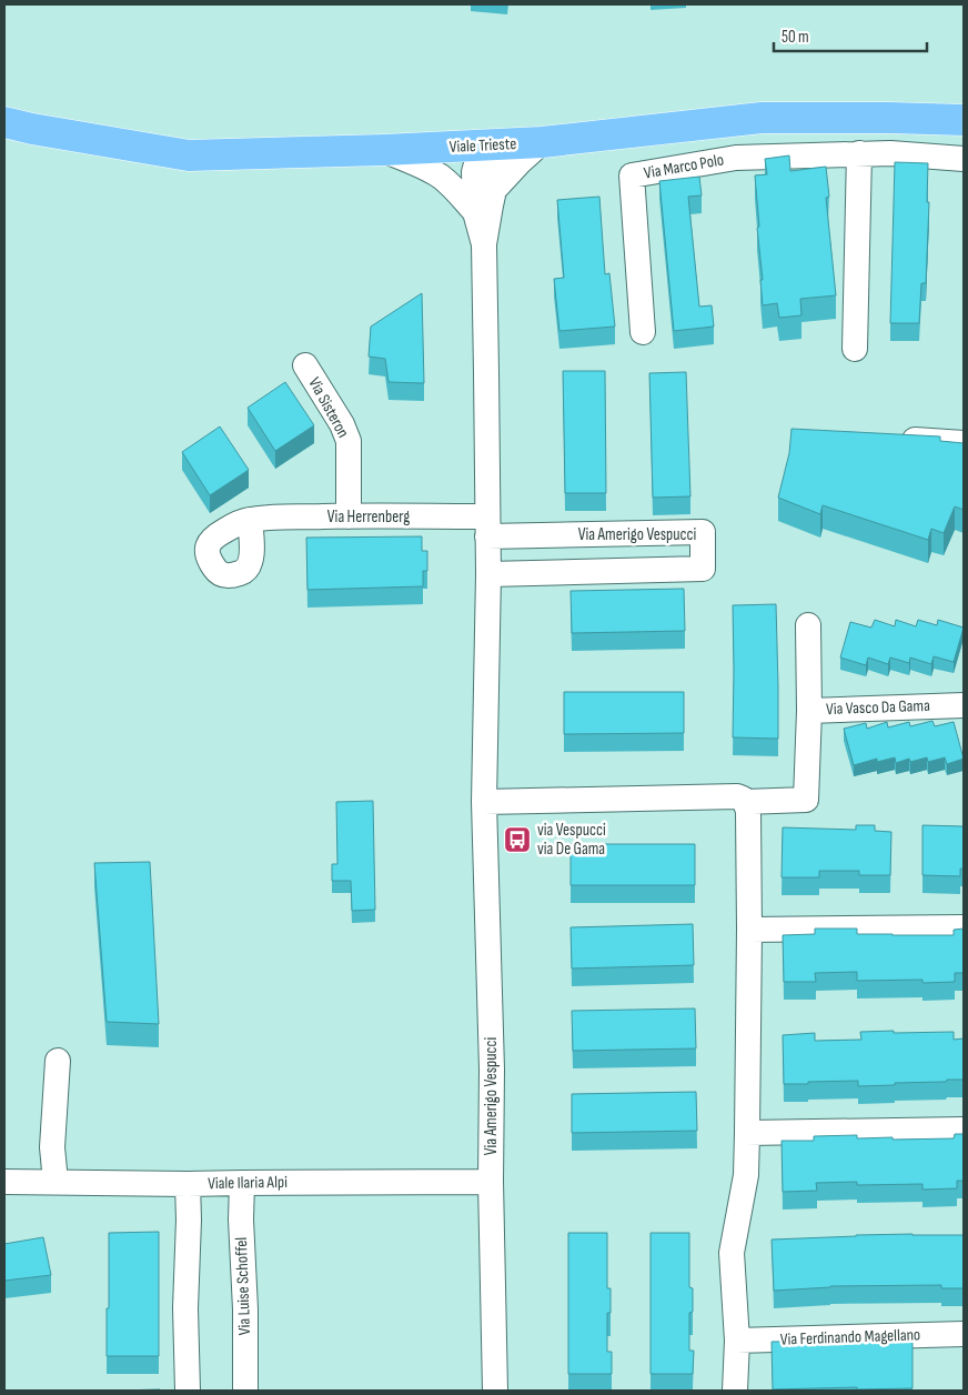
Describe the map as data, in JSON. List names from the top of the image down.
{
  "streets": {
    "main road": ["Viale Trieste"],
    "street": [
      "Via Marco Polo",
      "Via Sisteron",
      "Via Herrenberg",
      "Via Amerigo Vespucci",
      "Via Vasco Da Gama",
      "Viale Ilaria Alpi",
      "Via Luise Schoffel",
      "Via Ferdinando Magellano"
    ]
  },
  "crossings": [
    ["Viale Trieste", "Via Amerigo Vespucci"],
    ["Via Sisteron", "Via Herrenberg"],
    ["Via Herrenberg", "Via Amerigo Vespucci"],
    ["Via Amerigo Vespucci", "Viale Ilaria Alpi"],
    ["Viale Ilaria Alpi", "Via Luise Schoffel"]
  ],
  "places": {
    "bus stop": ["via Vespucci via De Gama"]
  },
  "scale_bar": "50 m"
}
